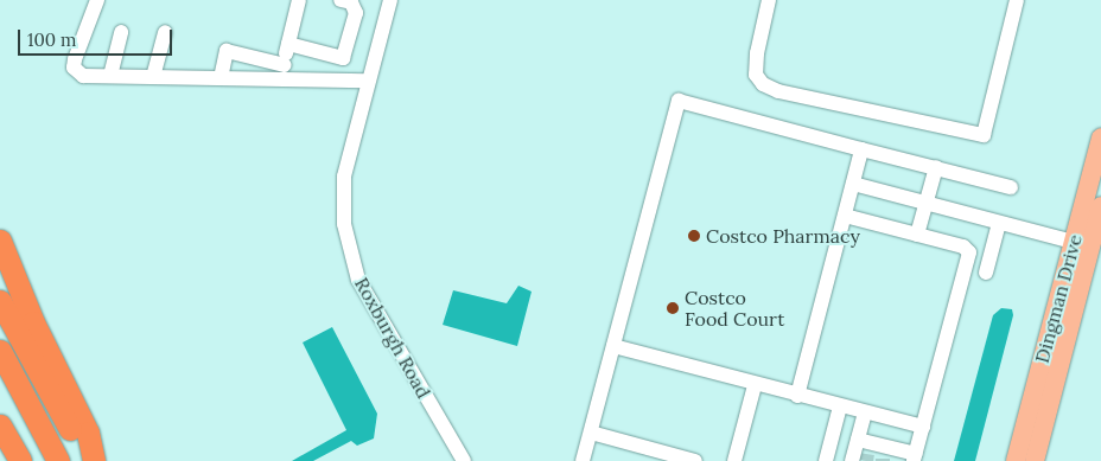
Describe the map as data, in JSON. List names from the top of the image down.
{
  "streets": {
    "main road": ["Dingman Drive"],
    "street": ["Roxburgh Road"]
  },
  "places": ["Costco Pharmacy", "Costco Food Court"],
  "scale_bar": "100 m"
}
